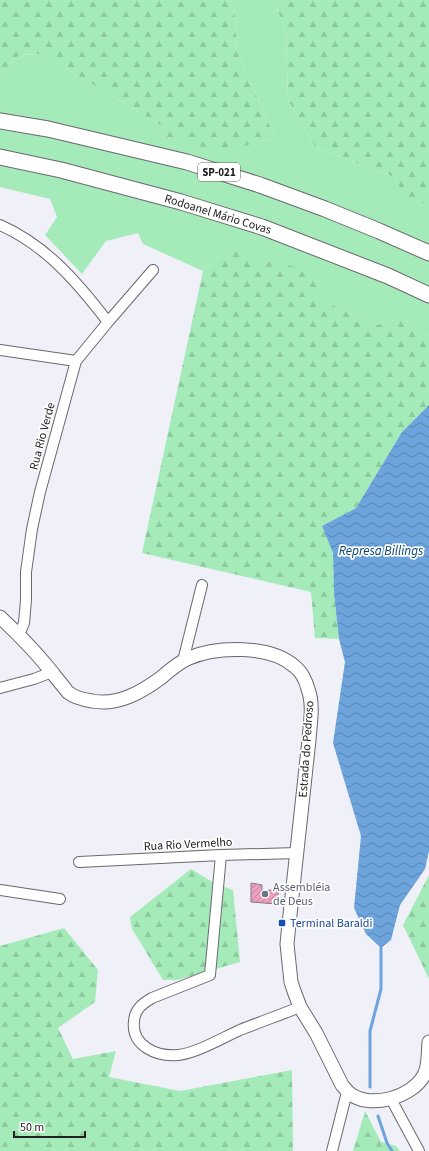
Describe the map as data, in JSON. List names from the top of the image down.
{
  "streets": {
    "highway": ["SP-021", "Rodoanel Mário Covas"],
    "main road": ["Estrada do Pedroso"],
    "street": ["Rua Rio Verde", "Rua Rio Vermelho"]
  },
  "crossings": [
    ["Rua Rio Verde", "Estrada do Pedroso"],
    ["Estrada do Pedroso", "Rua Rio Vermelho"]
  ],
  "water": ["Represa Billings"],
  "places": {
    "other": ["Assembléia de Deus"],
    "transit": ["Terminal Baraldi"]
  },
  "scale_bar": "50 m"
}
